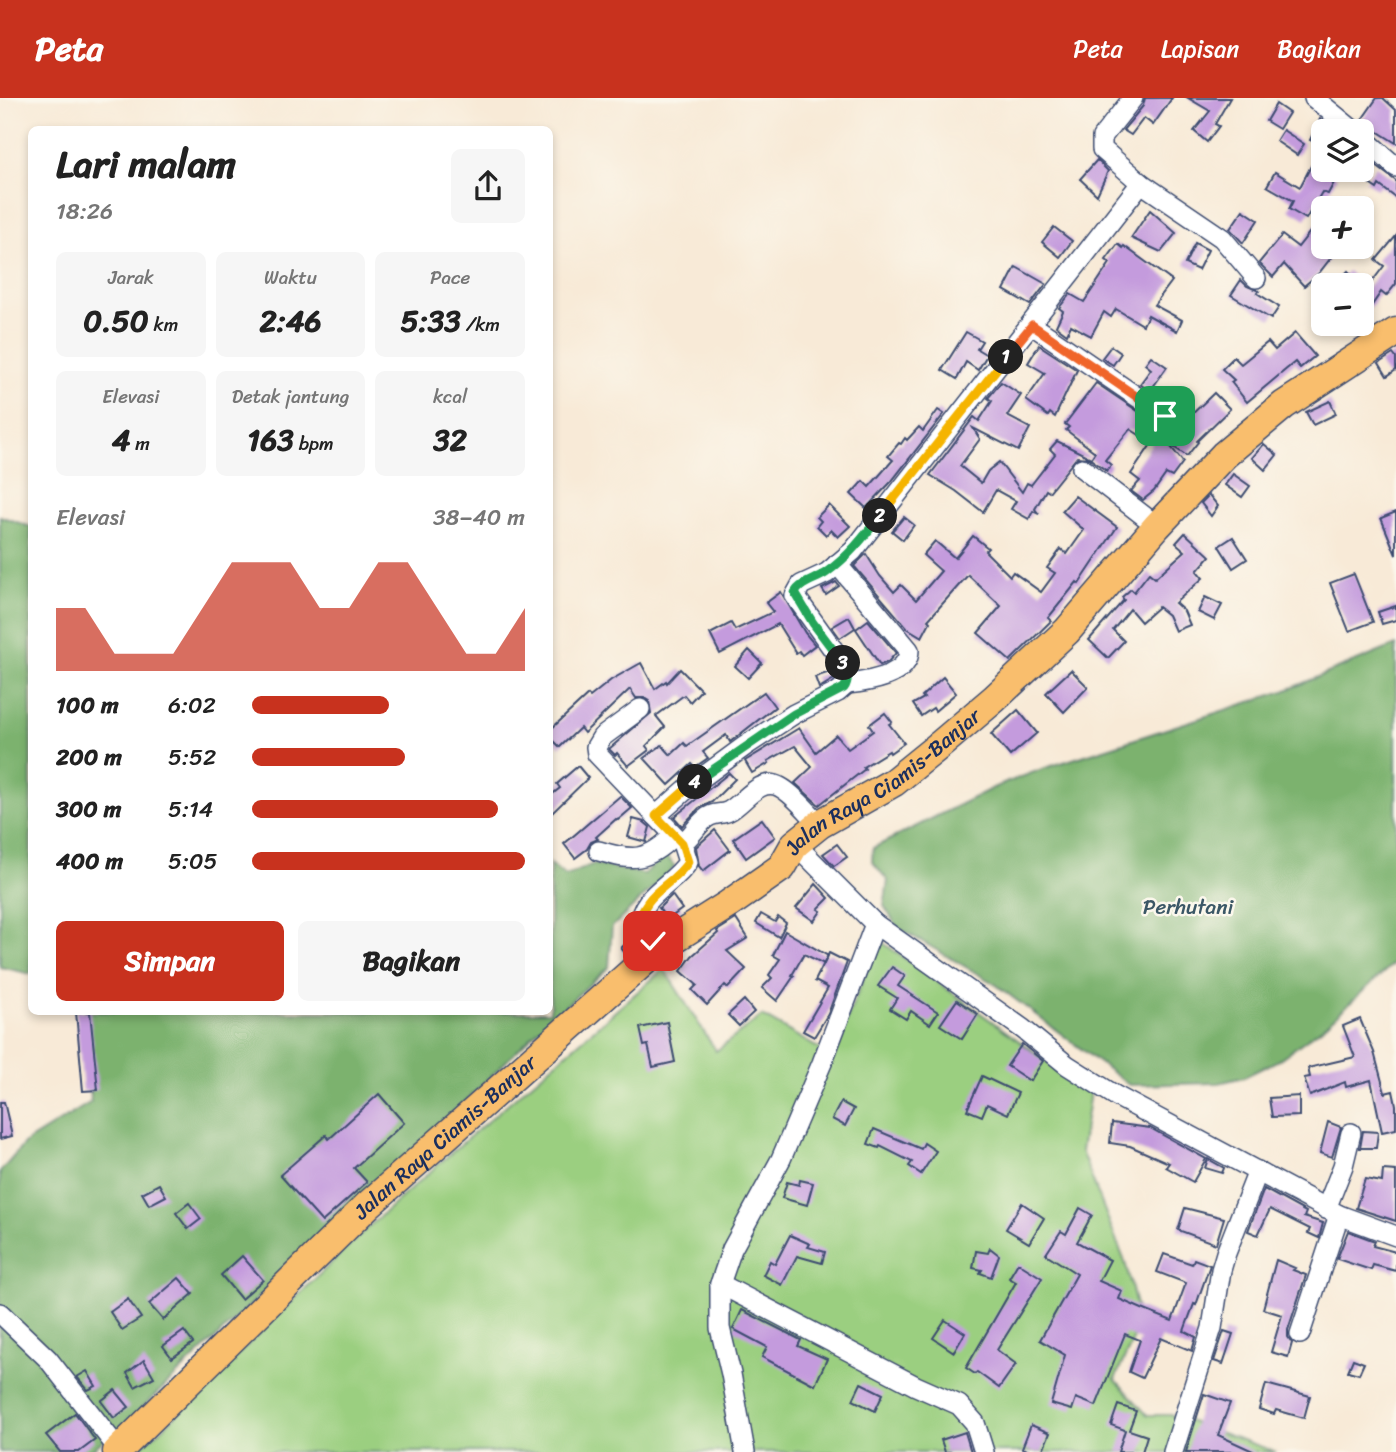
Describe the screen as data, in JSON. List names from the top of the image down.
{
  "streets": {
    "highway": ["Jalan Raya Ciamis-Banjar"]
  },
  "parks": ["Perhutani"],
  "page": {
    "header": "Peta",
    "nav": ["Peta", "Lapisan", "Bagikan"],
    "map_buttons": ["+", "−"],
    "heading": ["Lari malam", "18:26"],
    "stats": [
      ["Jarak", "0.50 km"],
      ["Waktu", "2:46"],
      ["Pace", "5:33 /km"],
      ["Elevasi", "4 m"],
      ["Detak jantung", "163 bpm"],
      ["kcal", "32"]
    ],
    "pins": [
      "1",
      "2",
      "3",
      "4"
    ],
    "chart": ["Elevasi", "38–40 m"],
    "list": [
      {
        "name": "100 m",
        "note": "6:02"
      },
      {
        "name": "200 m",
        "note": "5:52"
      },
      {
        "name": "300 m",
        "note": "5:14"
      },
      {
        "name": "400 m",
        "note": "5:05"
      }
    ],
    "buttons": ["Simpan", "Bagikan"]
  }
}
